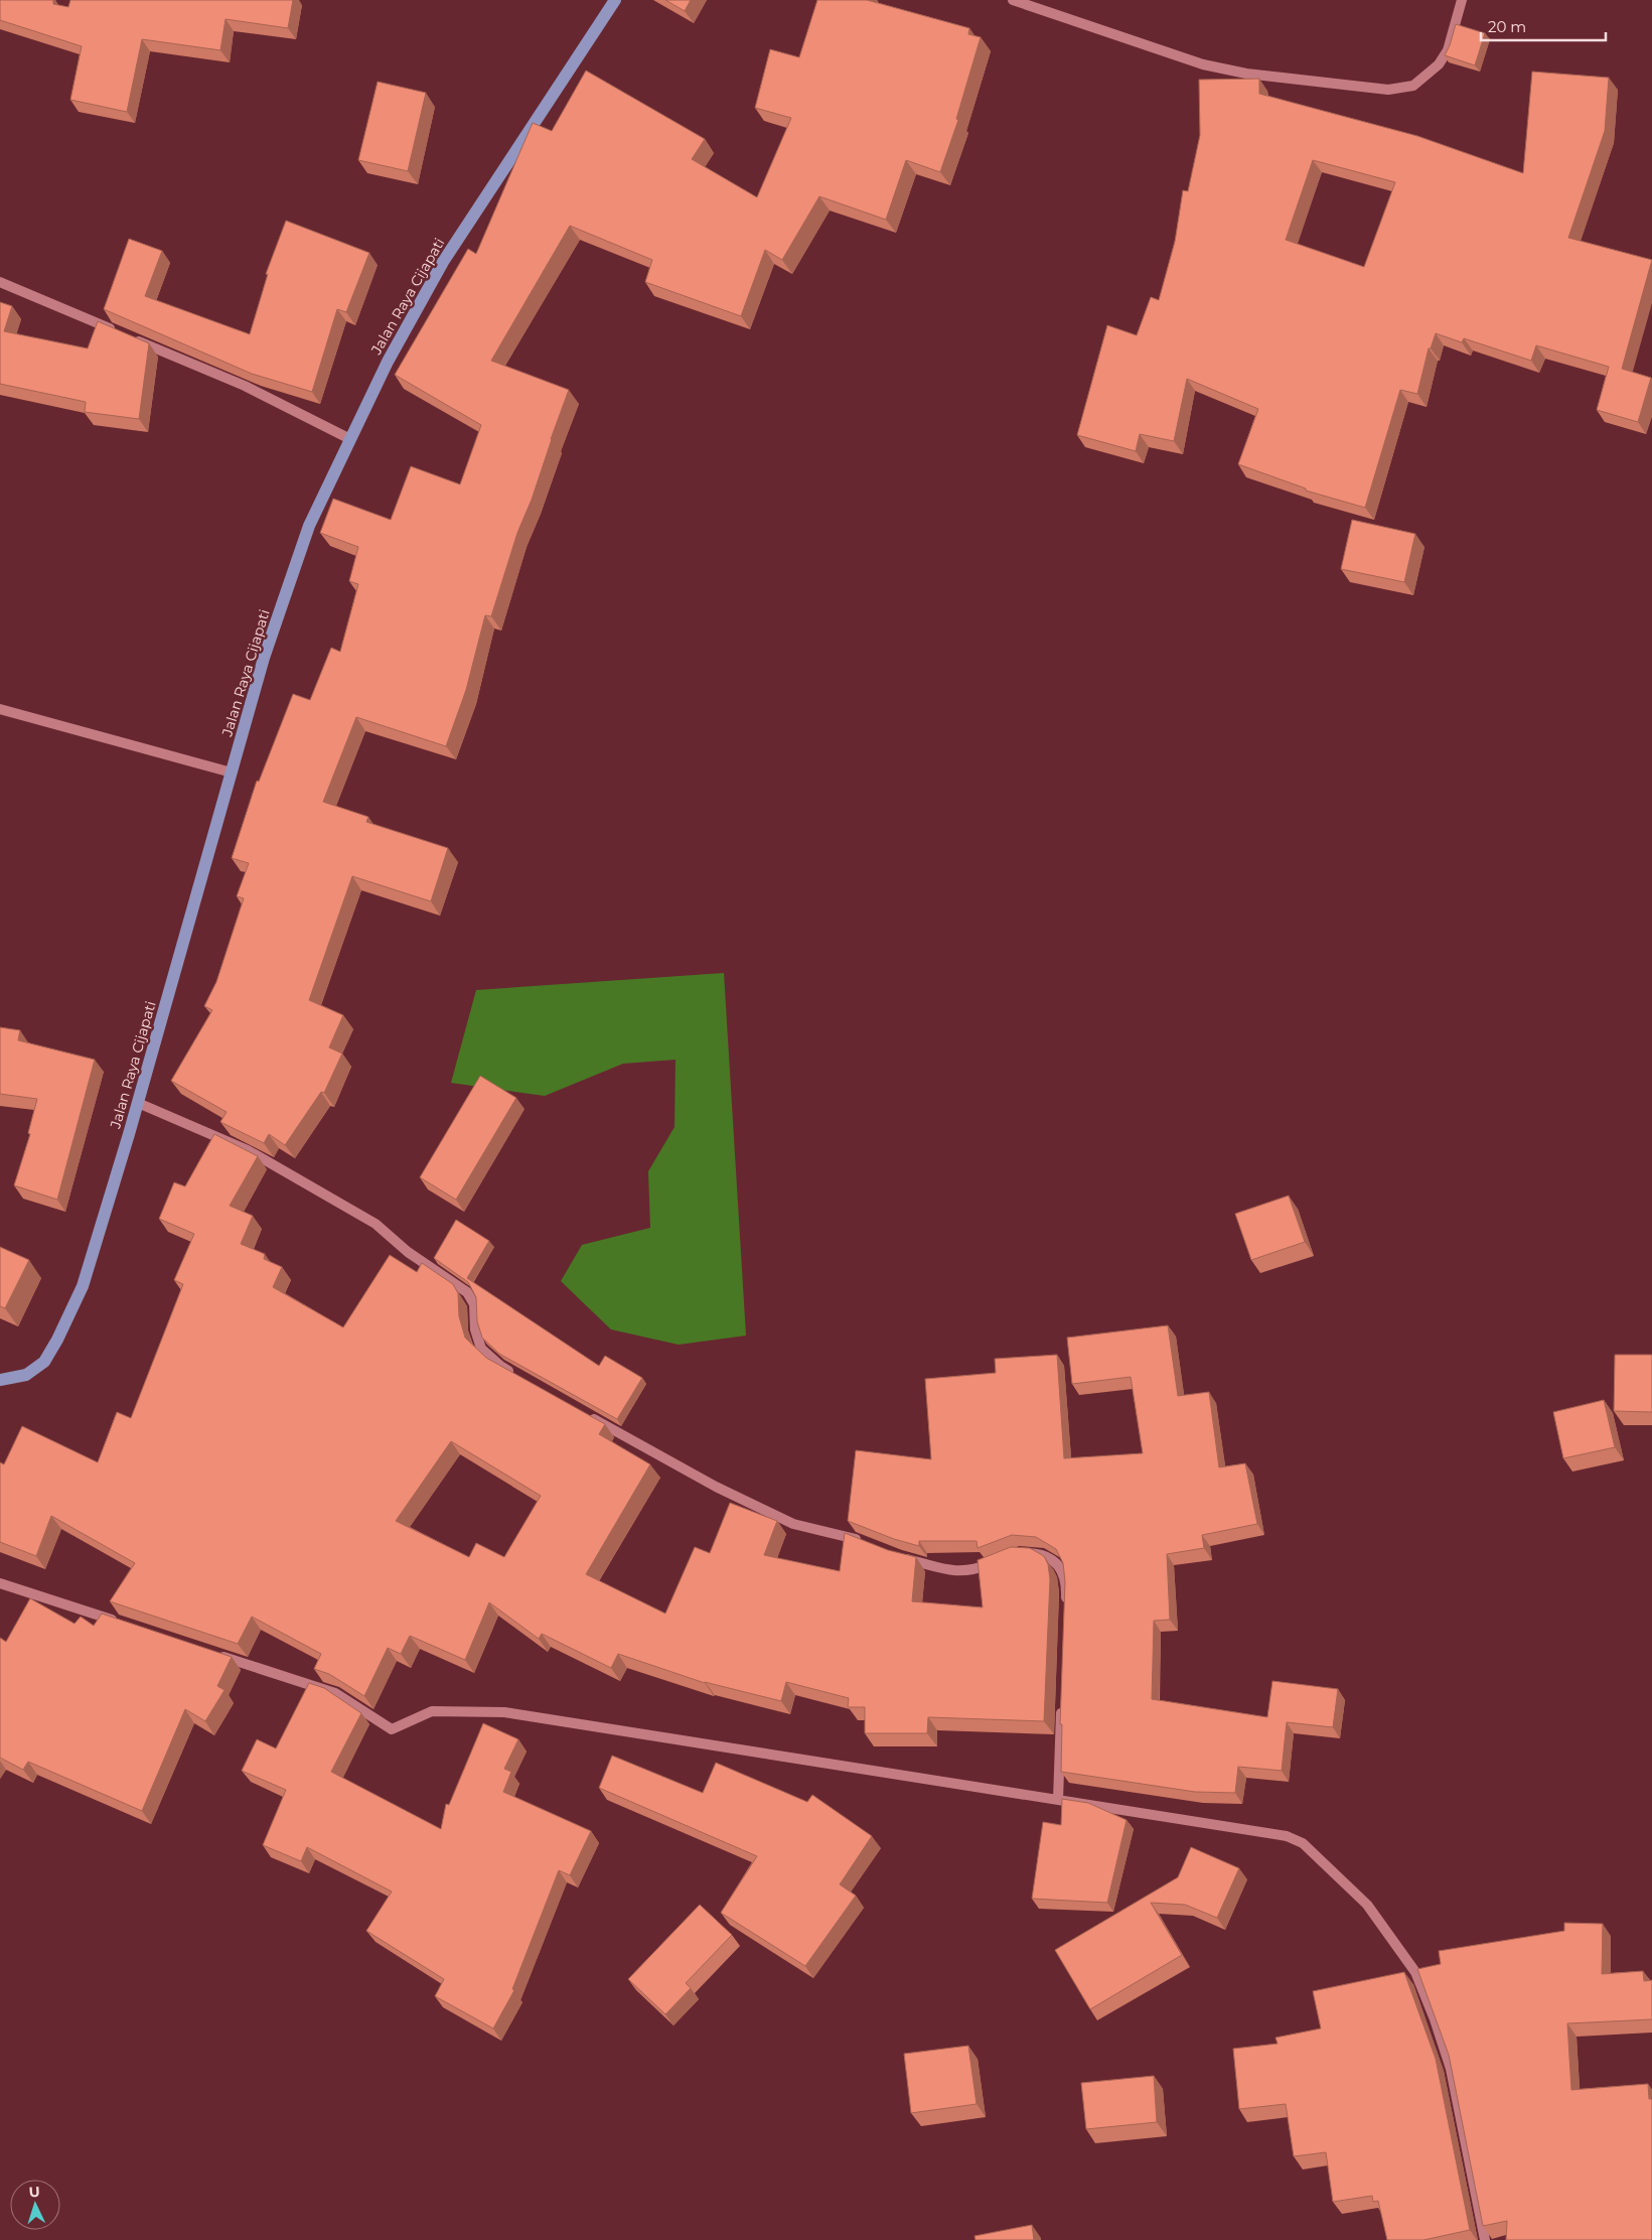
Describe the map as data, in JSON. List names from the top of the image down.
{
  "streets": {
    "main road": ["Jalan Raya Cijapati"]
  },
  "scale_bar": "20 m",
  "north": "top"
}
